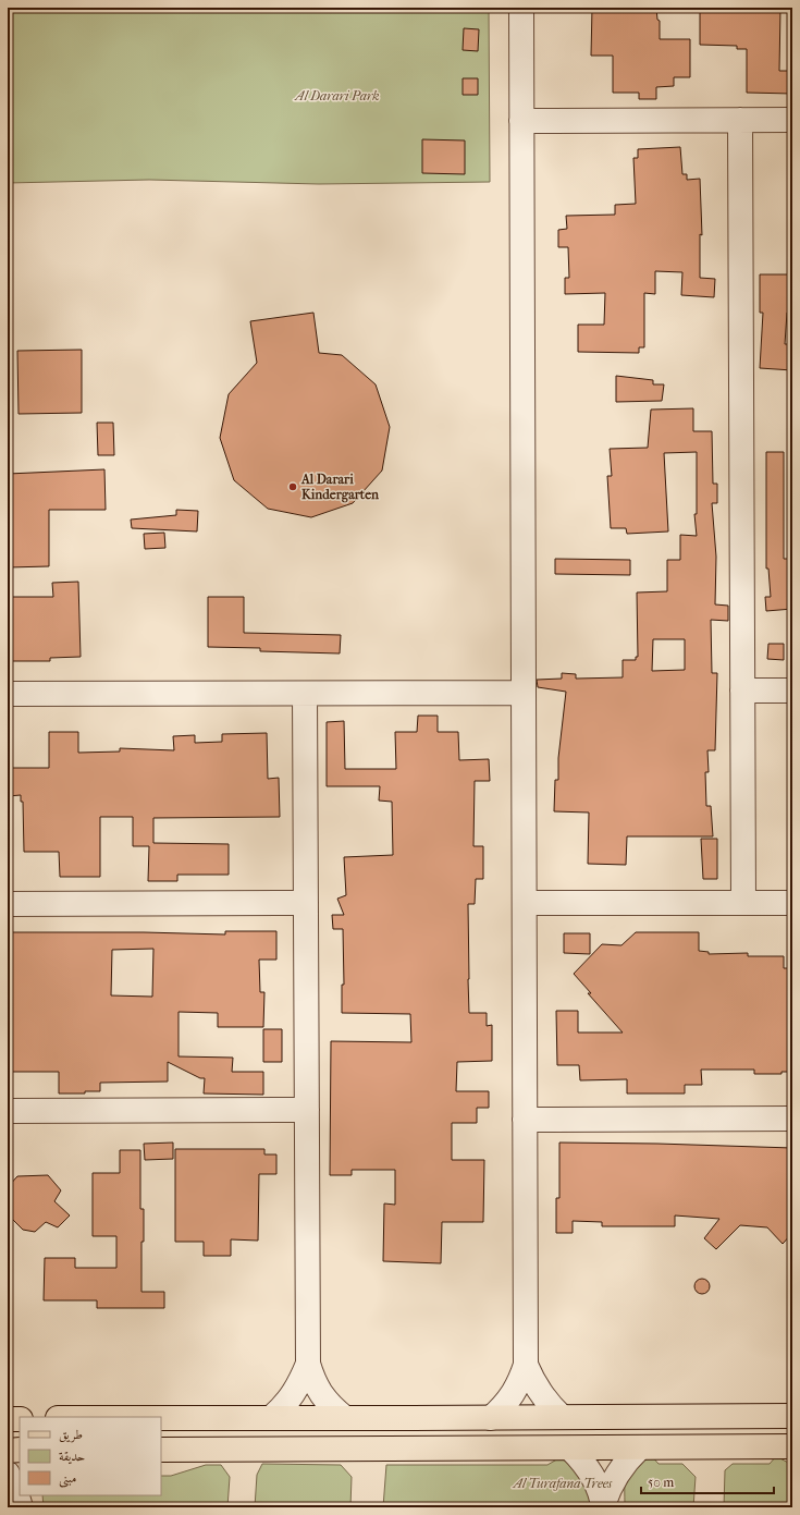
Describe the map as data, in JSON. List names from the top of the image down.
{
  "parks": ["Al Darari Park", "Al Turafana Trees"],
  "places": ["Al Darari Kindergarten"],
  "legend": ["طريق", "حديقة", "مبنى"],
  "scale_bar": "50 m"
}
